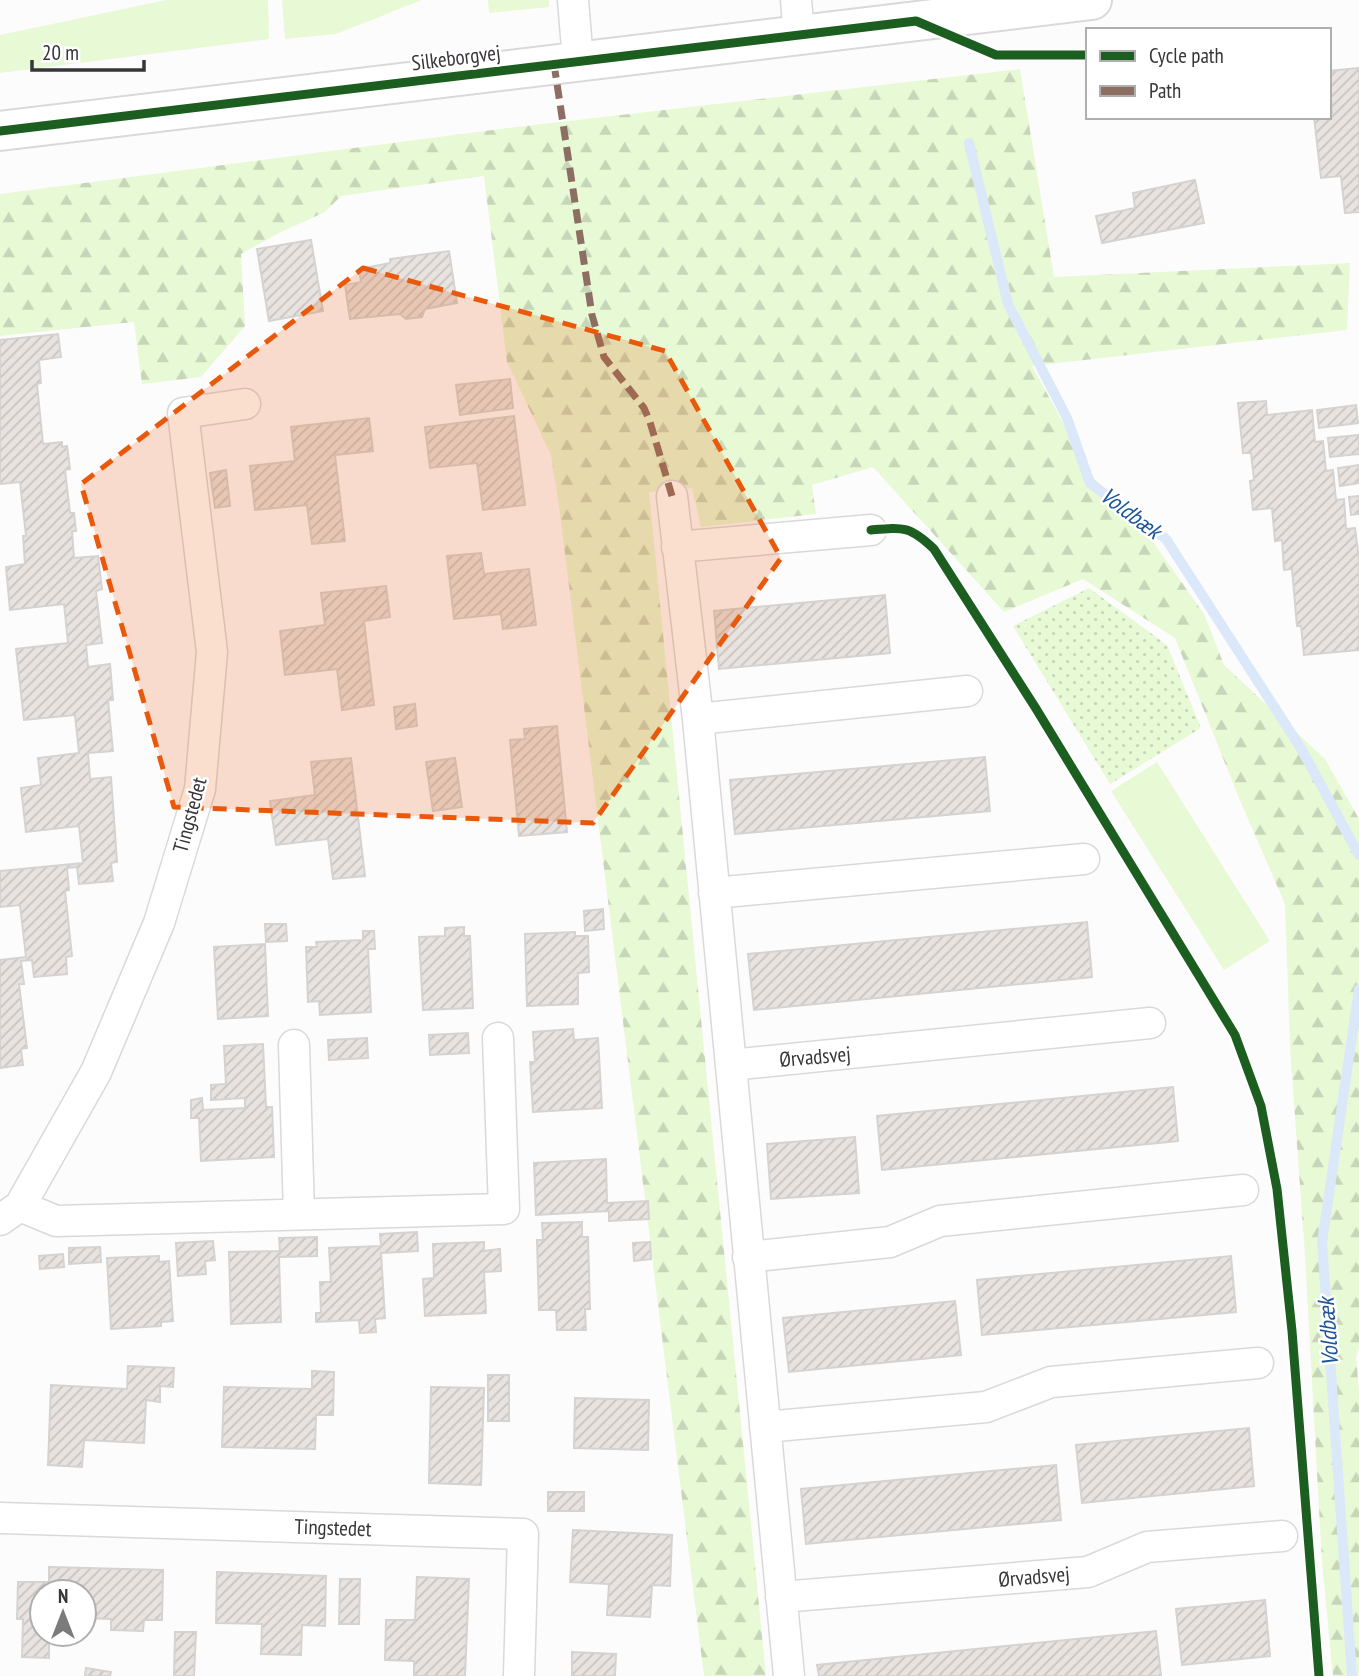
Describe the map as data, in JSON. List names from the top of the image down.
{
  "streets": {
    "main road": ["Silkeborgvej"],
    "street": ["Tingstedet", "Ørvadsvej"]
  },
  "water": ["Voldbæk"],
  "legend": ["Cycle path", "Path"],
  "scale_bar": "20 m",
  "north": "top"
}
